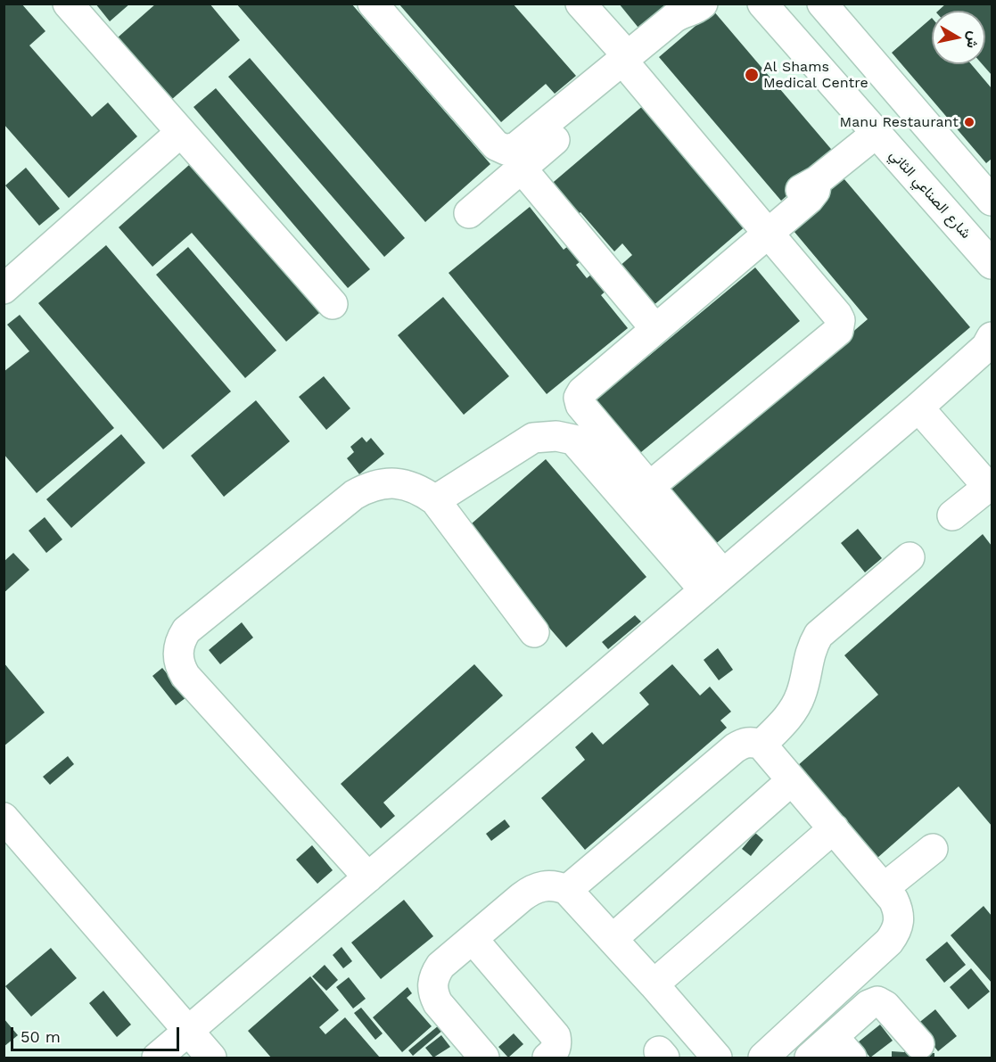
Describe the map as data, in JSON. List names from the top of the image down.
{
  "streets": {
    "street": ["شارع الصناعي الثاني"]
  },
  "places": ["Al Shams Medical Centre", "Manu Restaurant"],
  "scale_bar": "50 m",
  "north": "right"
}
